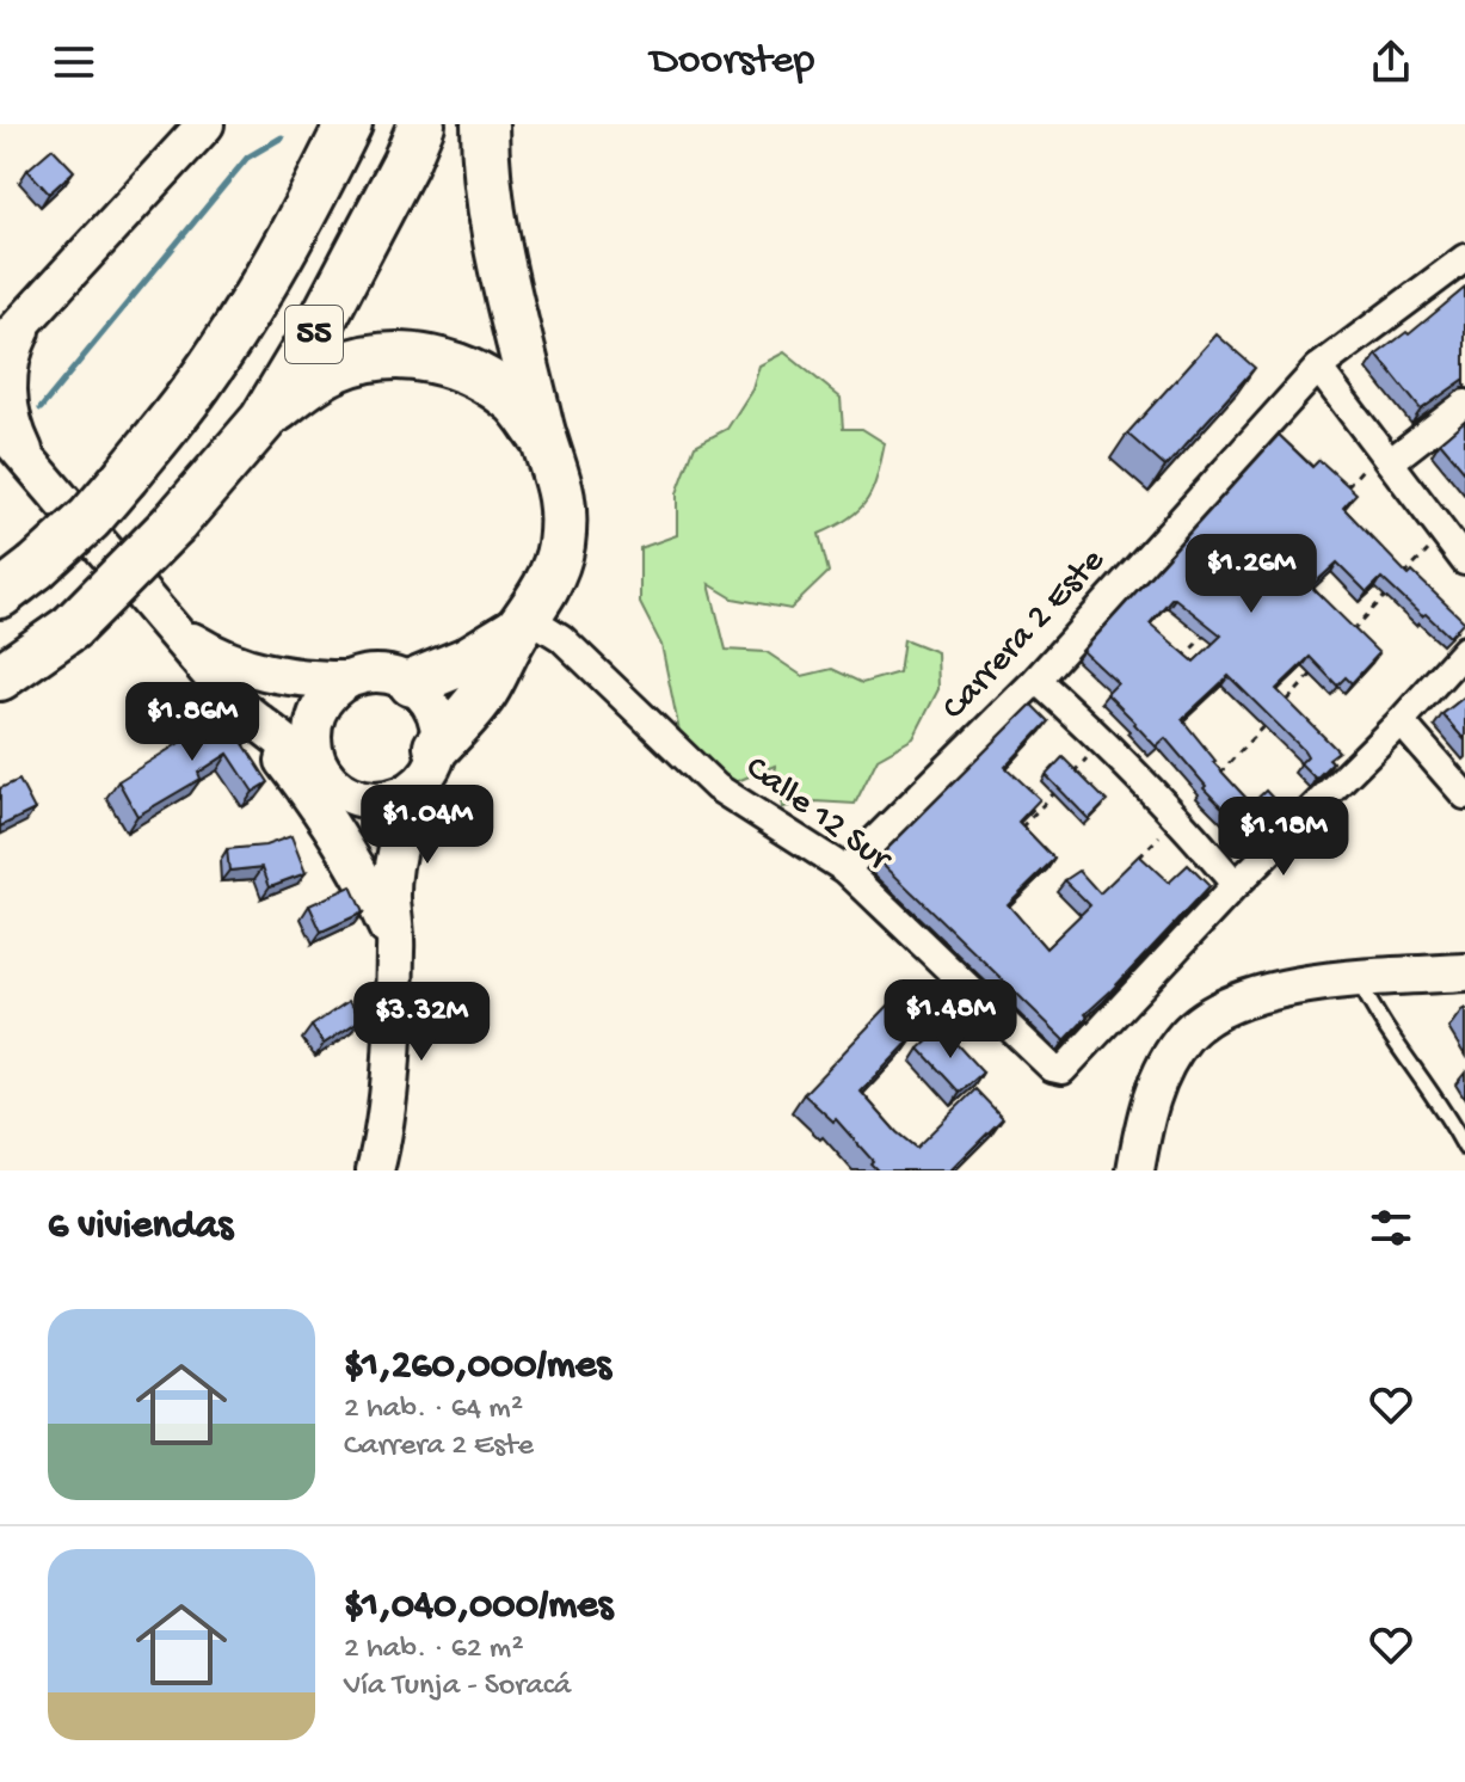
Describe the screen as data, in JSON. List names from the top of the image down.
{
  "streets": {
    "highway": ["55"],
    "street": ["Carrera 2 Este", "Calle 12 Sur"]
  },
  "crossings": [
    ["Carrera 2 Este", "Calle 12 Sur"]
  ],
  "page": {
    "header": "Doorstep",
    "price": [
      "$1.26M",
      "$1.86M",
      "$1.04M",
      "$1.18M",
      "$1.48M",
      "$3.32M"
    ],
    "heading": "6 viviendas",
    "list": [
      {
        "name": "$1,260,000/mes",
        "note": "2 hab. · 64 m² · Carrera 2 Este"
      },
      {
        "name": "$1,040,000/mes",
        "note": "2 hab. · 62 m² · Vía Tunja - Soracá"
      }
    ]
  }
}
